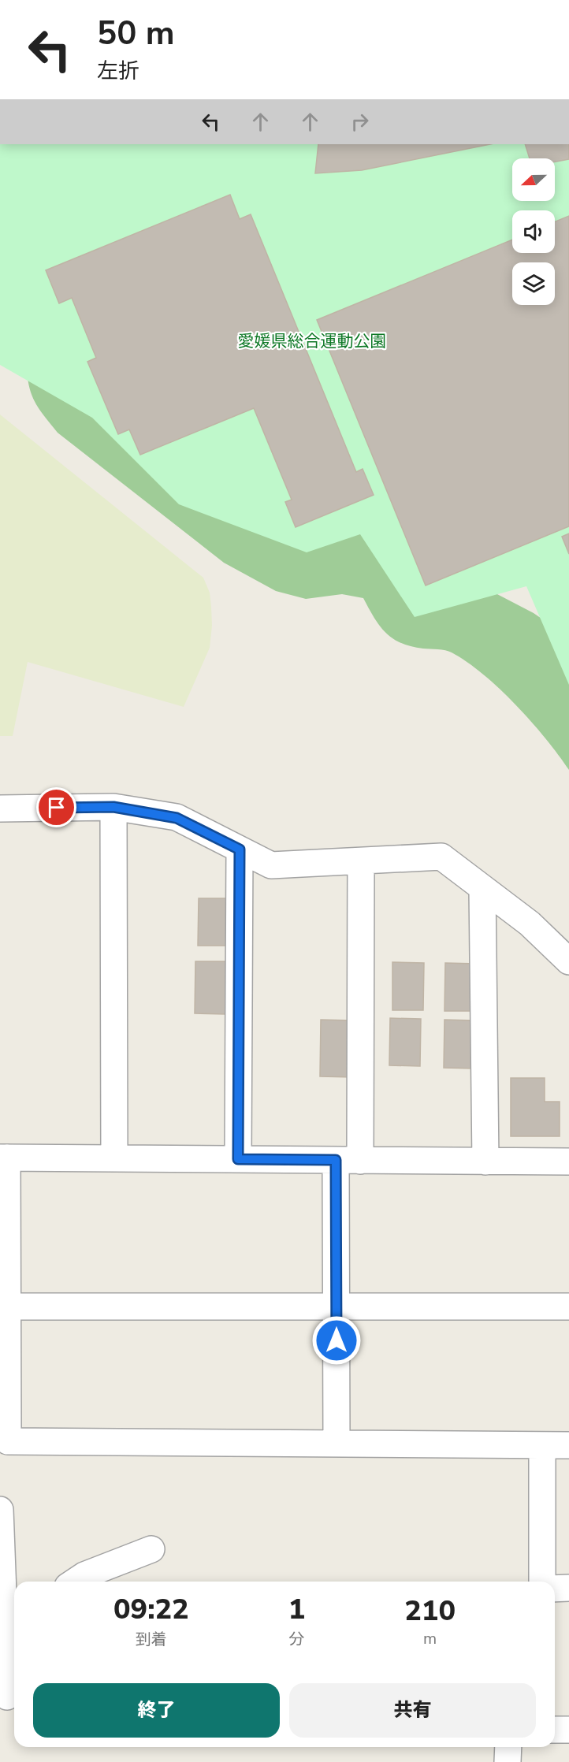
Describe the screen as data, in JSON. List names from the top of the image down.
{
  "parks": ["愛媛県総合運動公園"],
  "north": "left",
  "page": {
    "turn": ["50 m", "左折"],
    "eta": [
      "09:22",
      "到着",
      "1",
      "分",
      "210",
      "m"
    ],
    "buttons": ["終了", "共有"]
  }
}
